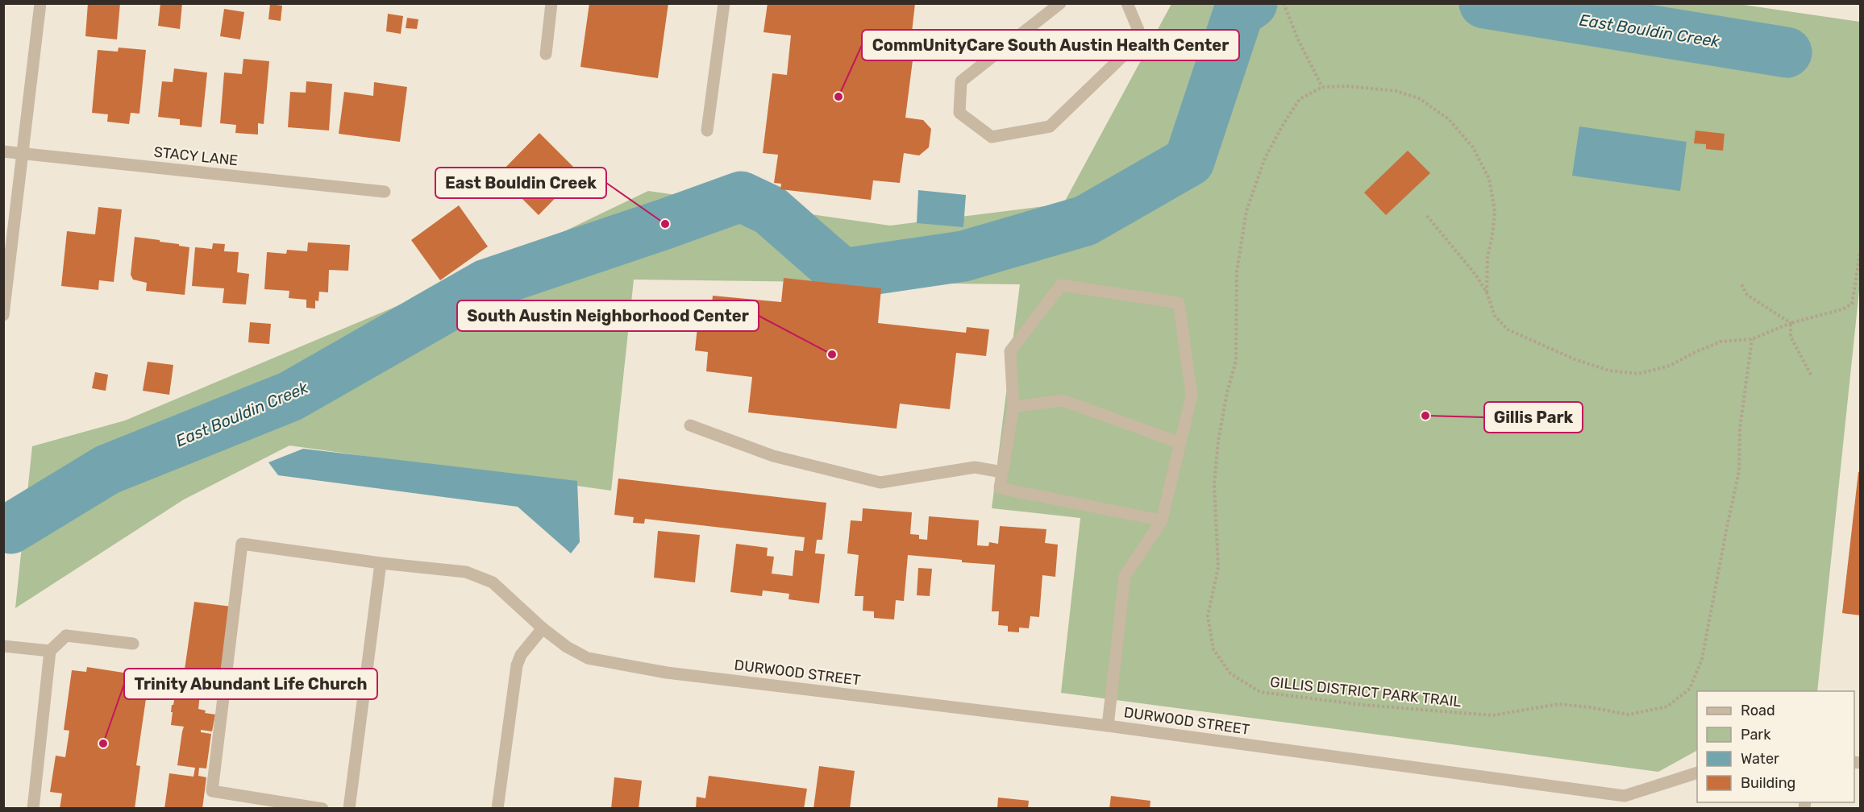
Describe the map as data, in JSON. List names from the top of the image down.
{
  "streets": {
    "street": ["STACY LANE", "DURWOOD STREET"],
    "path": ["GILLIS DISTRICT PARK TRAIL"]
  },
  "water": ["East Bouldin Creek"],
  "places": [
    "CommUnityCare South Austin Health Center",
    "East Bouldin Creek",
    "South Austin Neighborhood Center",
    "Gillis Park",
    "Trinity Abundant Life Church"
  ],
  "legend": [
    "Road",
    "Park",
    "Water",
    "Building"
  ]
}
